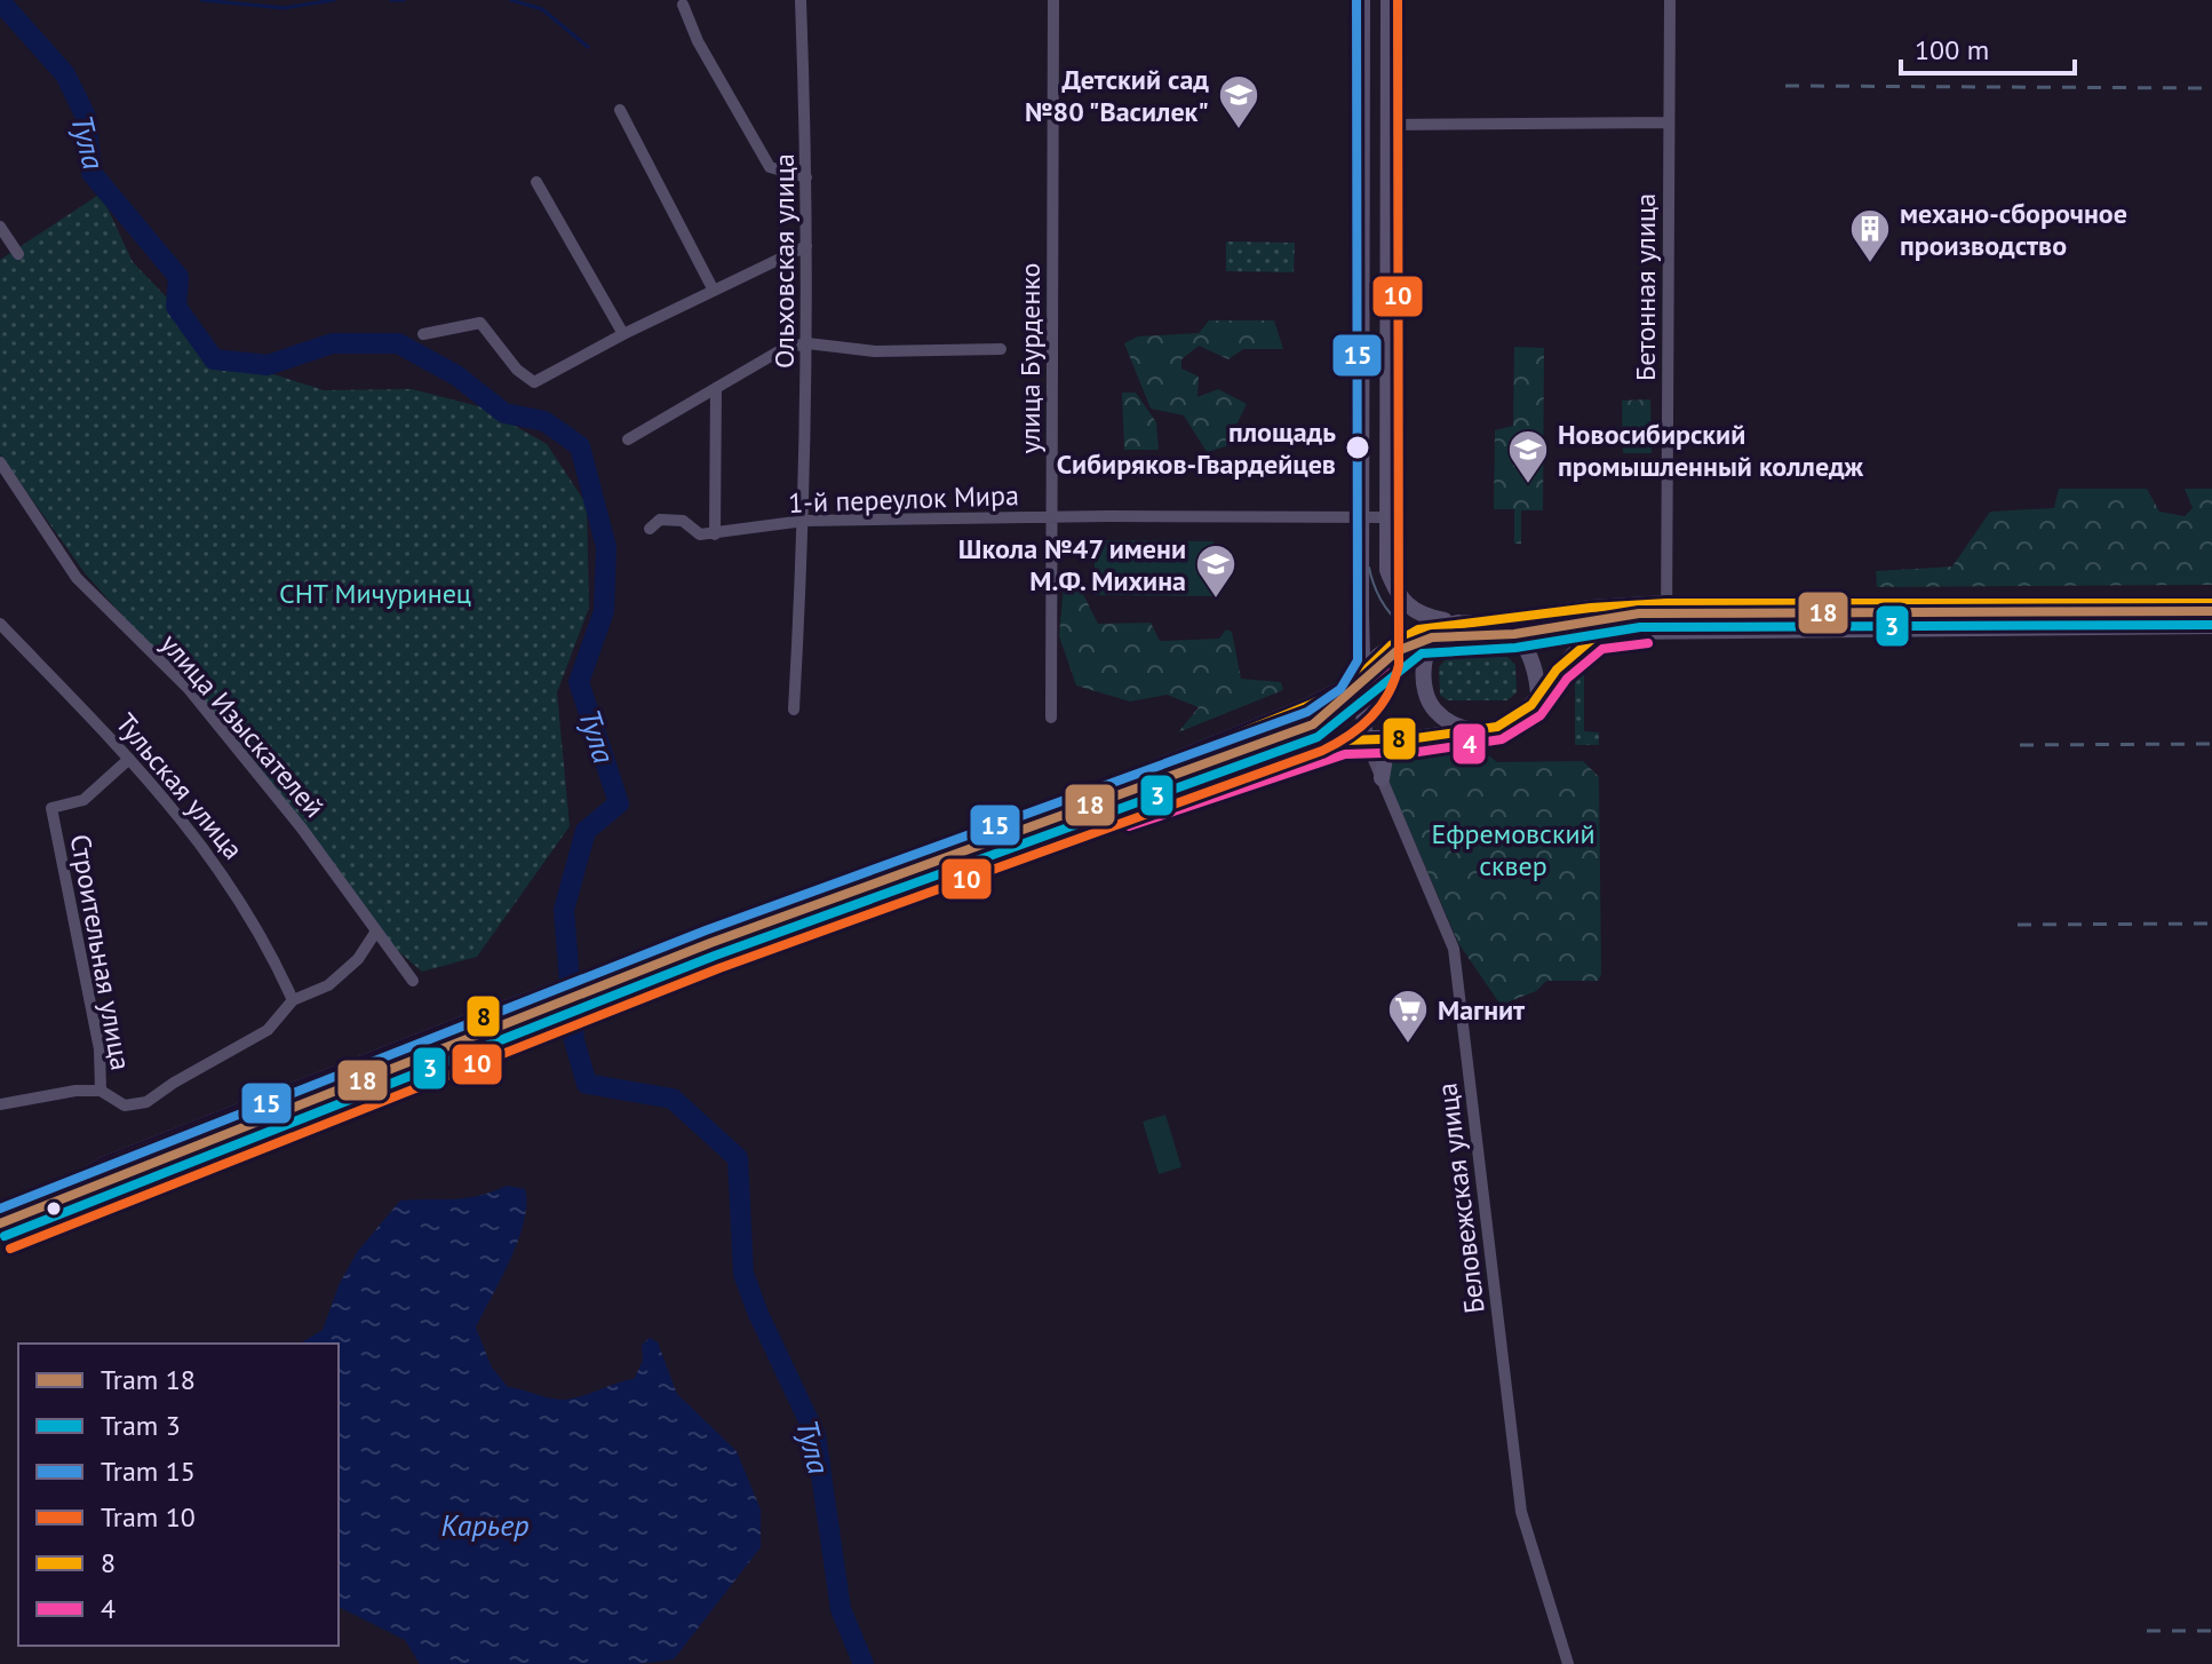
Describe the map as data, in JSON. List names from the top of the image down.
{
  "streets": {
    "street": [
      "Ольховская улица",
      "Бетонная улица",
      "улица Бурденко",
      "1-й переулок Мира",
      "улица Изыскателей",
      "Тульская улица",
      "Строительная улица",
      "Беловежская улица"
    ]
  },
  "crossings": [
    ["Ольховская улица", "1-й переулок Мира"],
    ["улица Бурденко", "1-й переулок Мира"],
    ["Тульская улица", "Строительная улица"]
  ],
  "water": ["Тула", "Карьер"],
  "parks": ["СНТ Мичуринец", "Ефремовский сквер"],
  "places": {
    "school or university": ["Детский сад №80 \"Василек\"", "Новосибирский промышленный колледж", "Школа №47 имени М.Ф. Михина"],
    "building": ["механо-сборочное производство"],
    "other": ["площадь Сибиряков-Гвардейцев"],
    "supermarket": ["Магнит"]
  },
  "lines": [
    "tram line 15",
    "tram line 10",
    "transit line 8",
    "tram line 18",
    "transit line 4",
    "tram line 3"
  ],
  "legend": [
    "Tram 18",
    "Tram 3",
    "Tram 15",
    "Tram 10",
    "8",
    "4"
  ],
  "scale_bar": "100 m"
}
